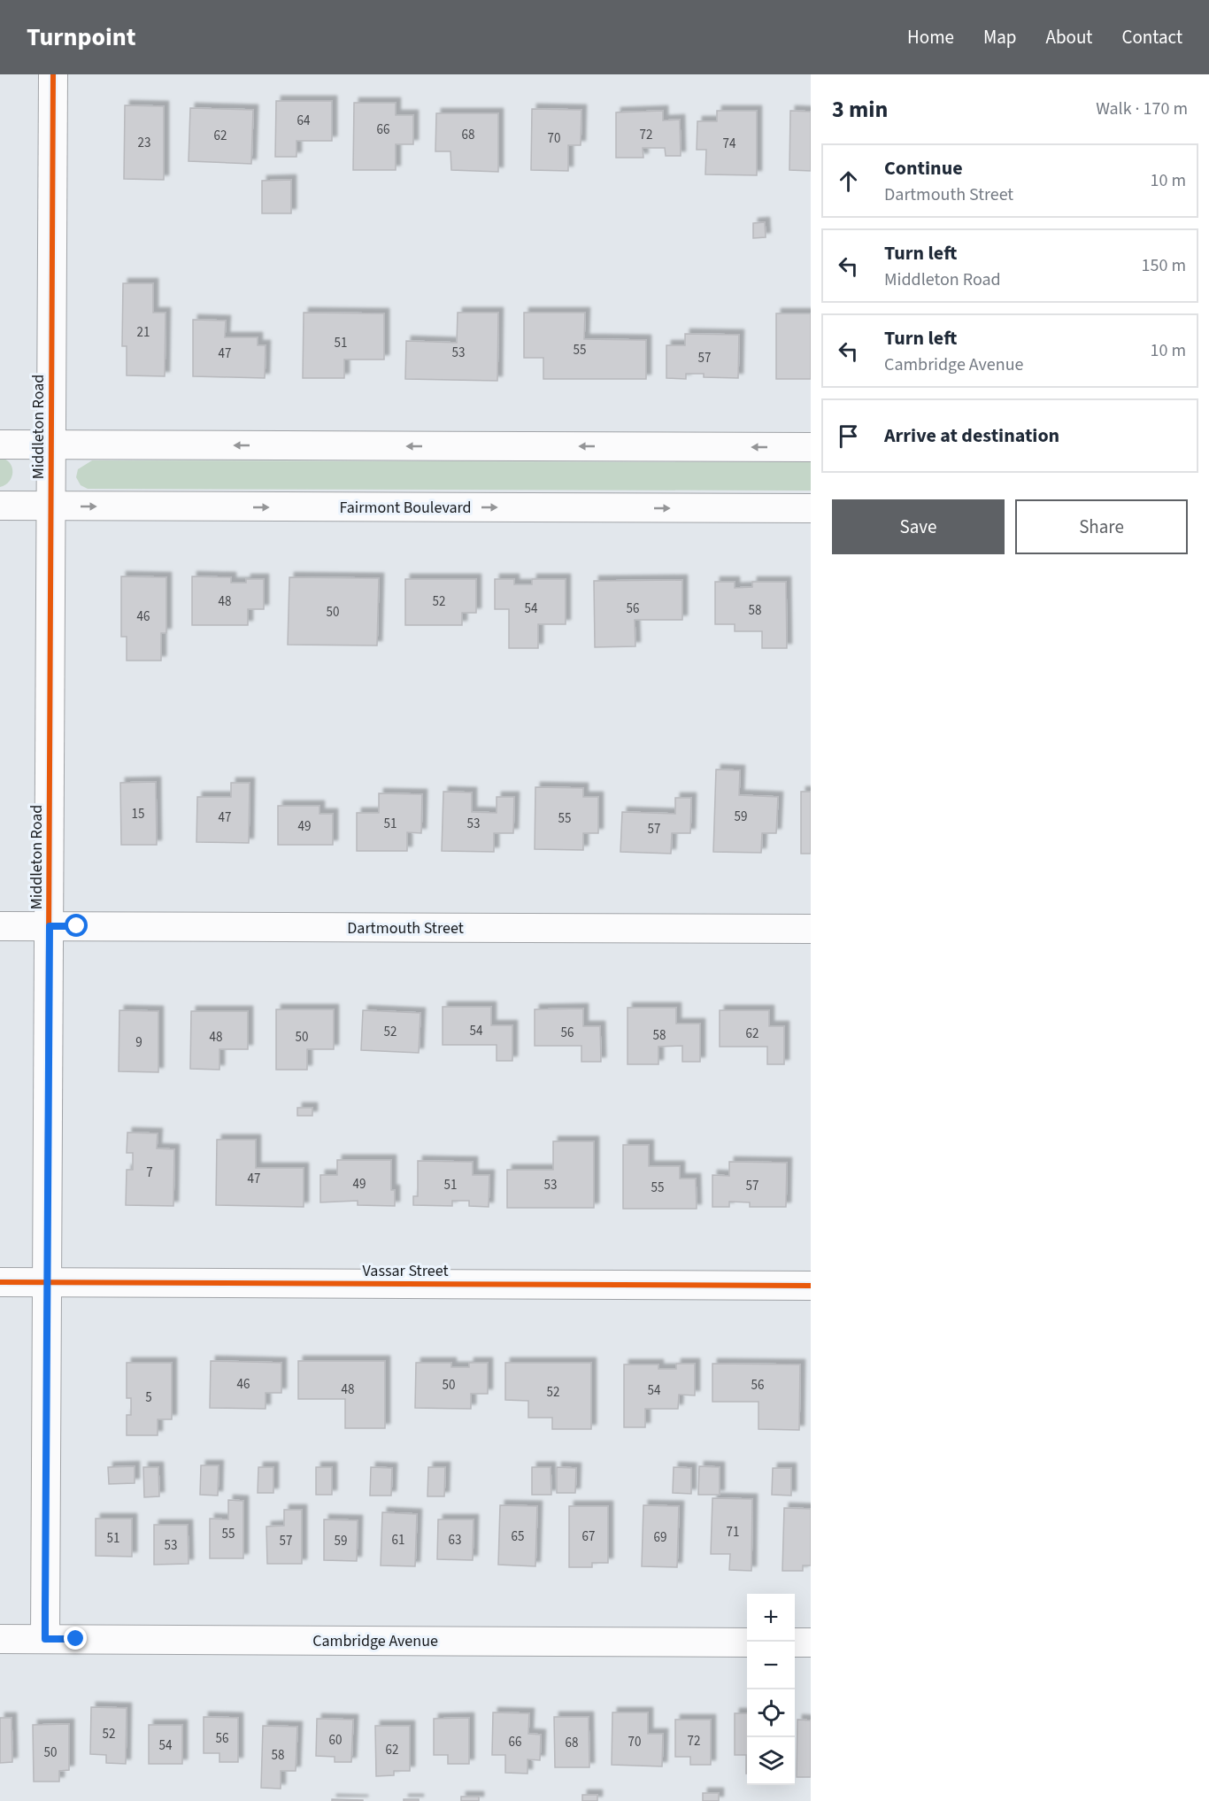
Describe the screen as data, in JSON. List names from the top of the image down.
{
  "streets": {
    "street": [
      "Middleton Road",
      "Fairmont Boulevard",
      "Dartmouth Street",
      "Vassar Street",
      "Cambridge Avenue"
    ]
  },
  "crossings": [
    ["Middleton Road", "Fairmont Boulevard"],
    ["Middleton Road", "Dartmouth Street"],
    ["Middleton Road", "Vassar Street"],
    ["Middleton Road", "Cambridge Avenue"]
  ],
  "house_numbers": [
    "64",
    "66",
    "68",
    "72",
    "62",
    "70",
    "23",
    "74",
    "21",
    "51",
    "55",
    "53",
    "47",
    "57",
    "48",
    "52",
    "54",
    "56",
    "58",
    "50",
    "46",
    "15",
    "59",
    "47",
    "55",
    "51",
    "53",
    "49",
    "57",
    "54",
    "52",
    "56",
    "62",
    "58",
    "48",
    "50",
    "9",
    "7",
    "47",
    "49",
    "51",
    "53",
    "57",
    "55",
    "46",
    "50",
    "56",
    "48",
    "54",
    "52",
    "5",
    "71",
    "55",
    "65",
    "67",
    "69",
    "51",
    "61",
    "63",
    "57",
    "59",
    "53",
    "52",
    "56",
    "60",
    "72",
    "66",
    "70",
    "68",
    "54",
    "62",
    "50",
    "58"
  ],
  "page": {
    "header": "Turnpoint",
    "nav": [
      "Home",
      "Map",
      "About",
      "Contact"
    ],
    "heading": ["3 min", "Walk · 170 m"],
    "list": [
      ["Continue", "Dartmouth Street", "10 m"],
      ["Turn left", "Middleton Road", "150 m"],
      ["Turn left", "Cambridge Avenue", "10 m"],
      "Arrive at destination"
    ],
    "buttons": ["Save", "Share"],
    "map_buttons": ["+", "−"]
  }
}
